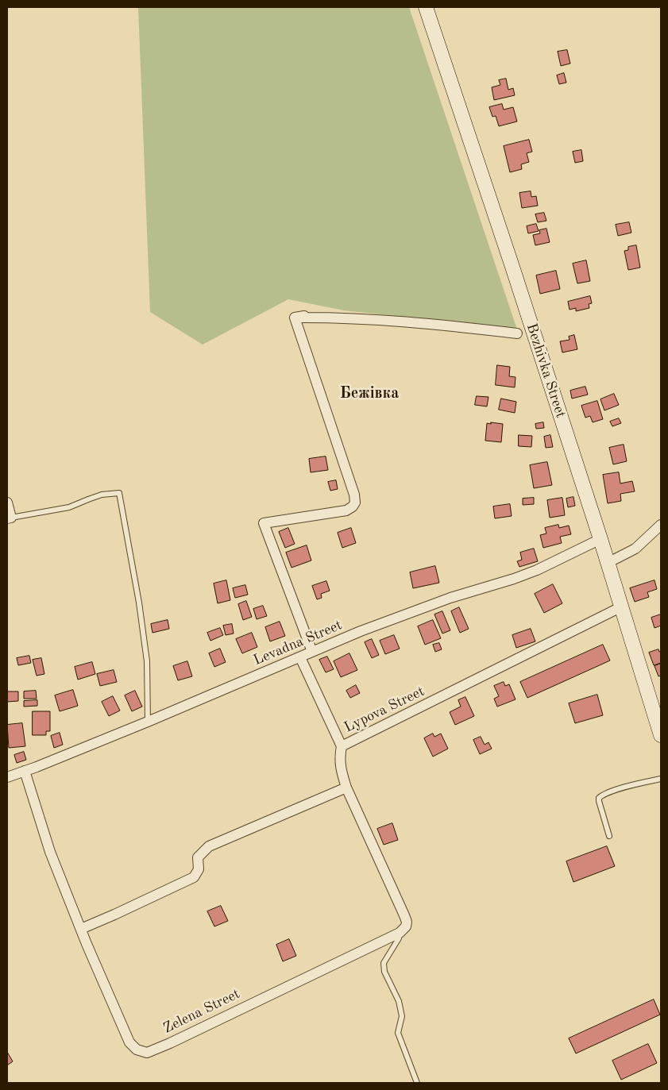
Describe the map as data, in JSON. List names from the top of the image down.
{
  "streets": {
    "main road": ["Bezhivka Street"],
    "street": ["Levadna Street", "Lypova Street", "Zelena Street"]
  },
  "crossings": [
    ["Bezhivka Street", "Levadna Street"],
    ["Bezhivka Street", "Lypova Street"],
    ["Levadna Street", "Zelena Street"],
    ["Lypova Street", "Zelena Street"]
  ],
  "districts": ["Бежівка"]
}
